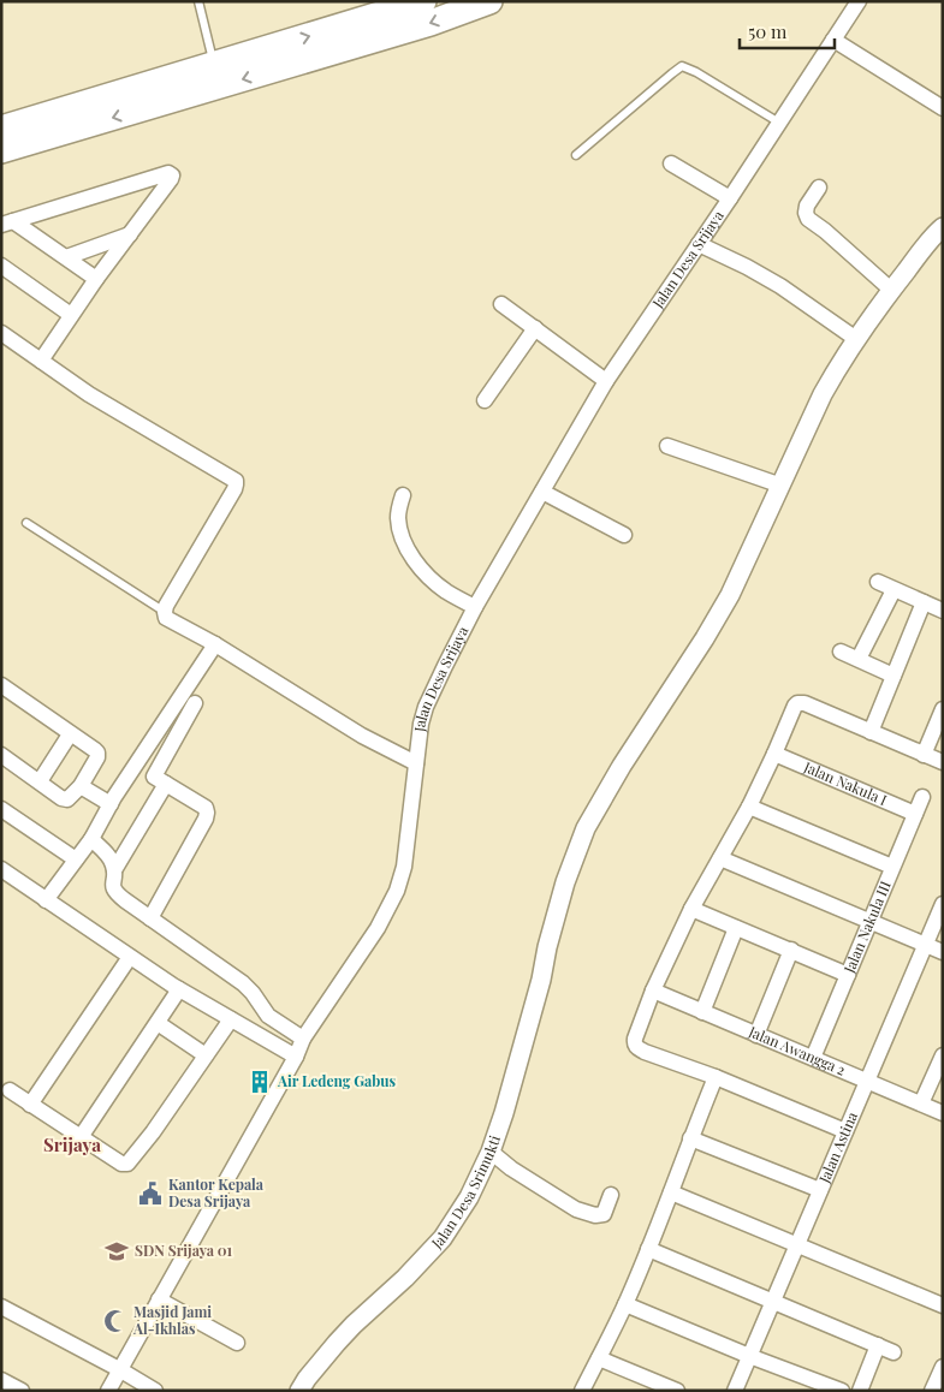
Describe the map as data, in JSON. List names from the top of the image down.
{
  "streets": {
    "street": [
      "Jalan Desa Srijaya",
      "Jalan Nakula I",
      "Jalan Nakula III",
      "Jalan Awangga 2",
      "Jalan Astina",
      "Jalan Desa Srimukti"
    ]
  },
  "crossings": [
    ["Jalan Nakula I", "Jalan Nakula III"],
    ["Jalan Nakula III", "Jalan Awangga 2"],
    ["Jalan Awangga 2", "Jalan Astina"]
  ],
  "districts": ["Srijaya"],
  "places": {
    "building": ["Air Ledeng Gabus"],
    "public building": ["Kantor Kepala Desa Srijaya"],
    "school or university": ["SDN Srijaya 01"],
    "mosque": ["Masjid Jami Al-Ikhlas"]
  },
  "scale_bar": "50 m"
}
